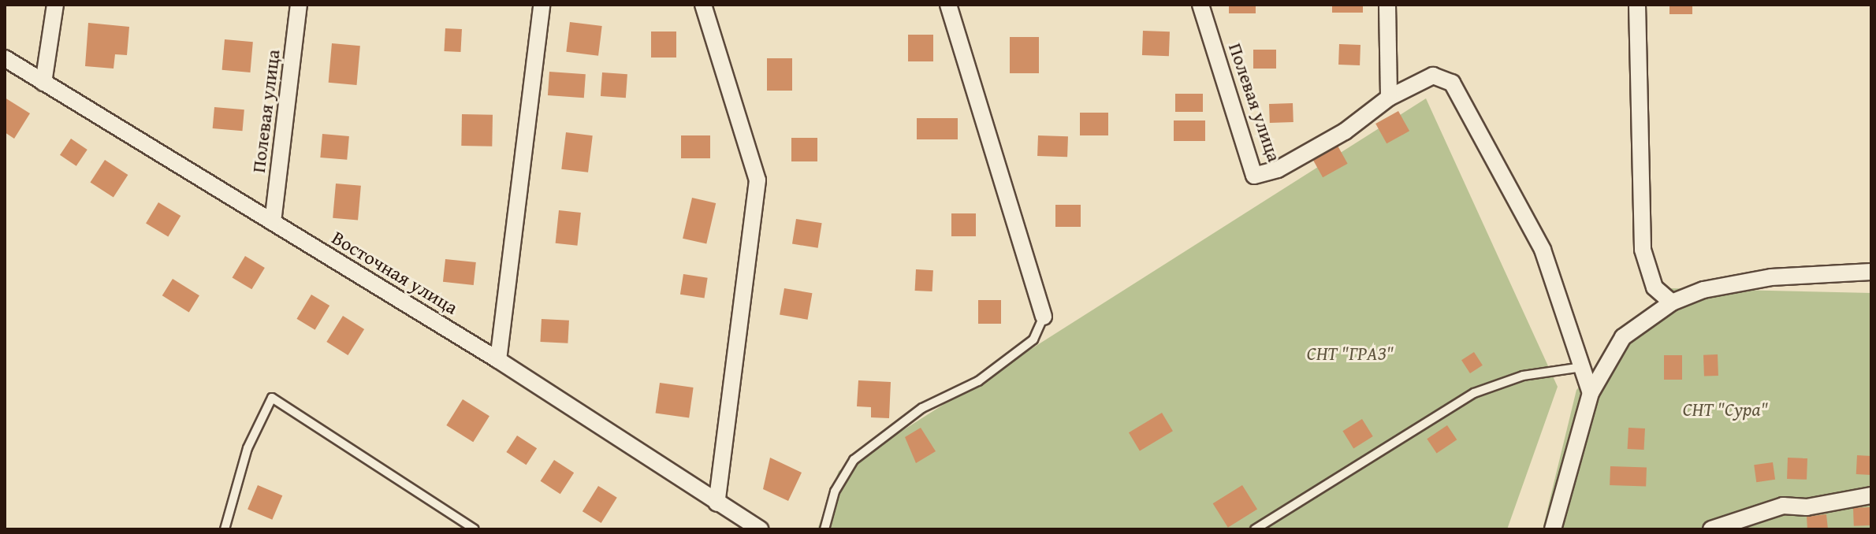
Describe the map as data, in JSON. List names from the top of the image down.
{
  "streets": {
    "street": ["Полевая улица", "Восточная улица"]
  },
  "crossings": [
    ["Полевая улица", "Восточная улица"]
  ],
  "parks": ["СНТ \"ГРАЗ\"", "СНТ \"Сура\""]
}
